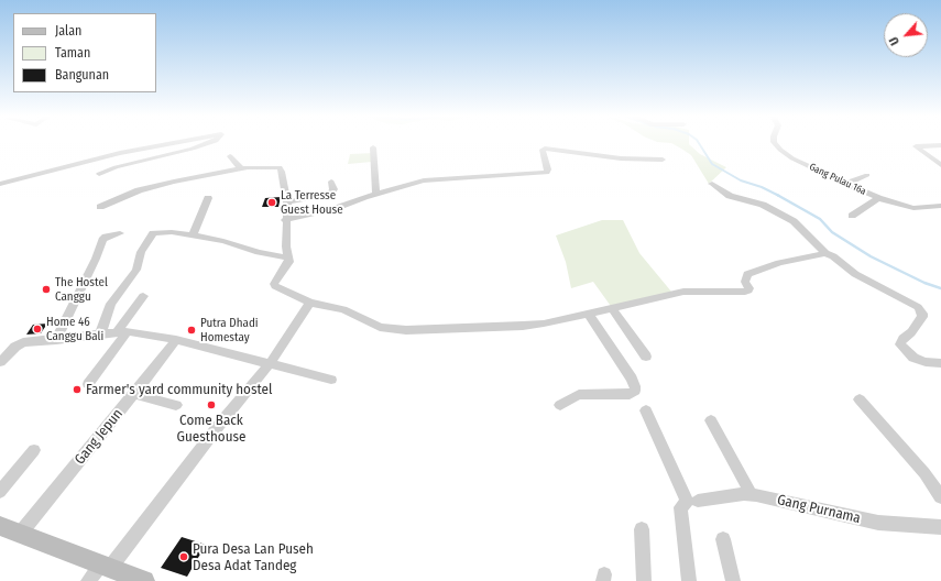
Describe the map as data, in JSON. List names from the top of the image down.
{
  "streets": {
    "street": ["Gang Pulau 16a", "Gang Jepun", "Gang Purnama"]
  },
  "places": [
    "La Terresse Guest House",
    "The Hostel Canggu",
    "Home 46 Canggu Bali",
    "Putra Dhadi Homestay",
    "Farmer's yard community hostel",
    "Come Back Guesthouse",
    "Pura Desa Lan Puseh Desa Adat Tandeg"
  ],
  "legend": ["Jalan", "Taman", "Bangunan"],
  "north": "bottom left"
}
